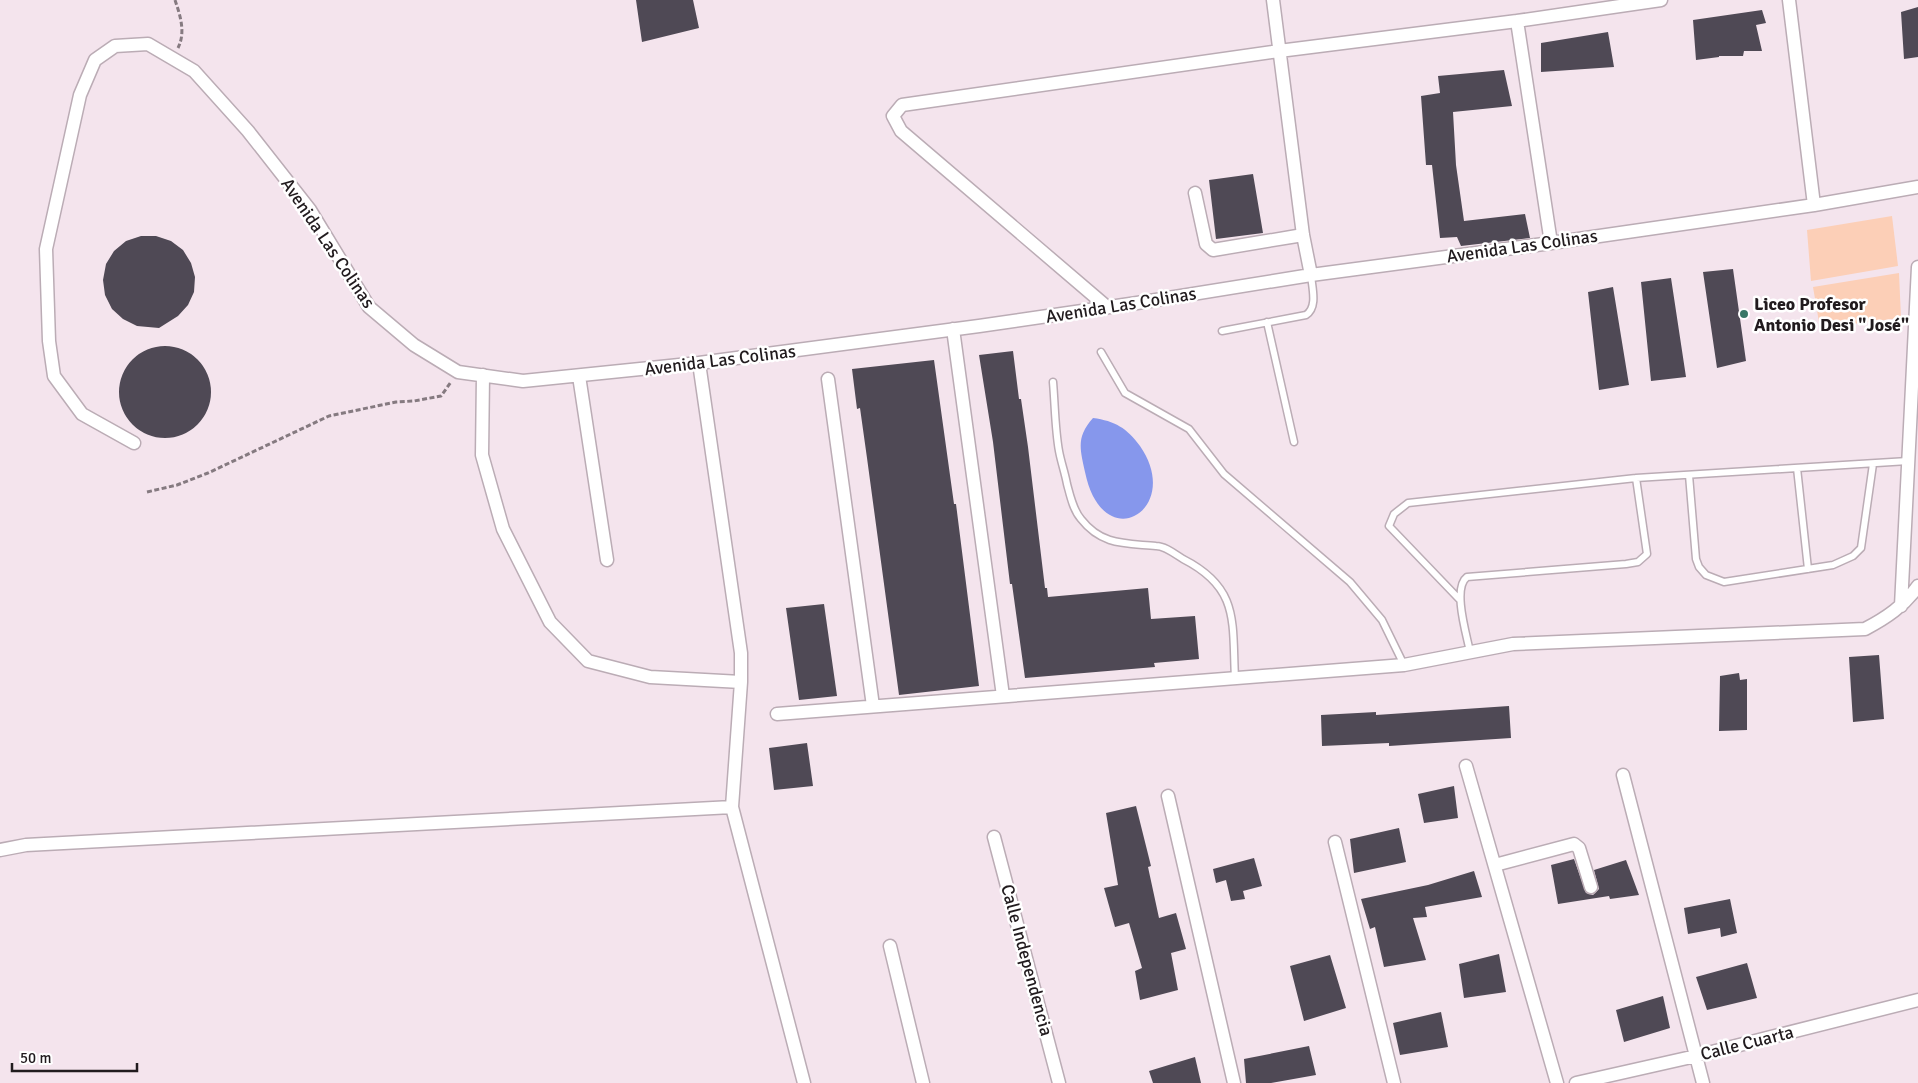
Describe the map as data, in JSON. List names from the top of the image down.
{
  "streets": {
    "street": ["Avenida Las Colinas", "Calle Independencia", "Calle Cuarta"]
  },
  "places": ["Liceo Profesor Antonio Desi \"José\""],
  "scale_bar": "50 m"
}
